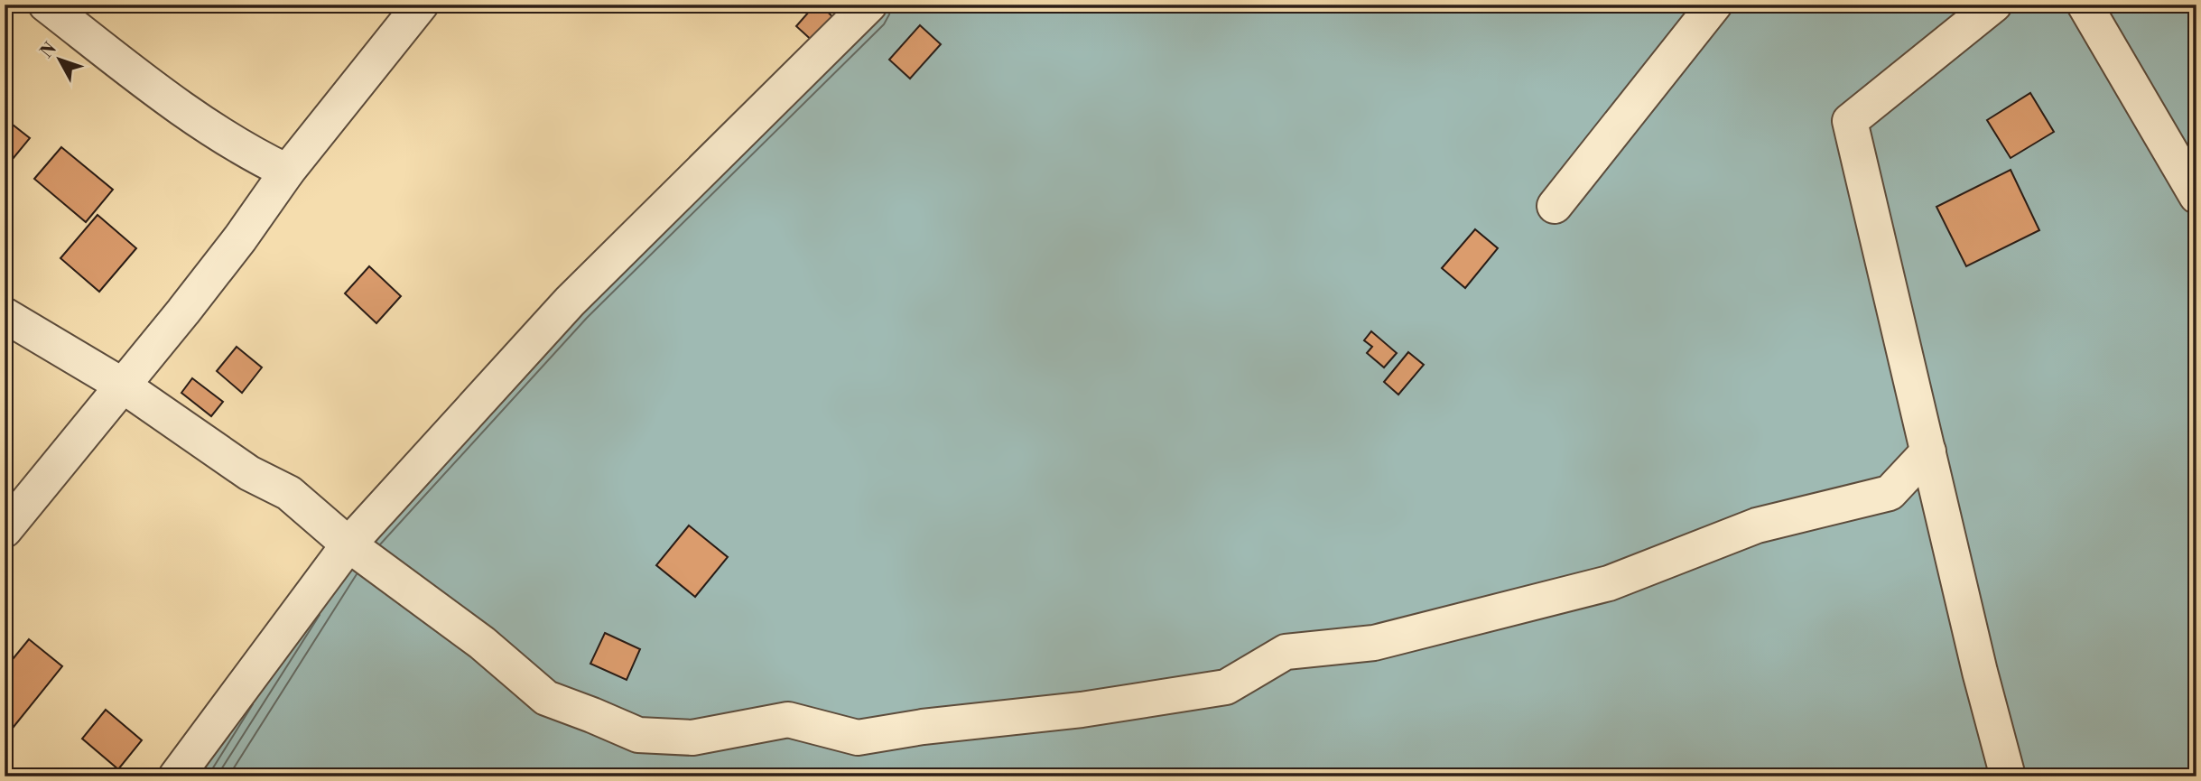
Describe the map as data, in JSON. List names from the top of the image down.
{
  "north": "top left"
}
